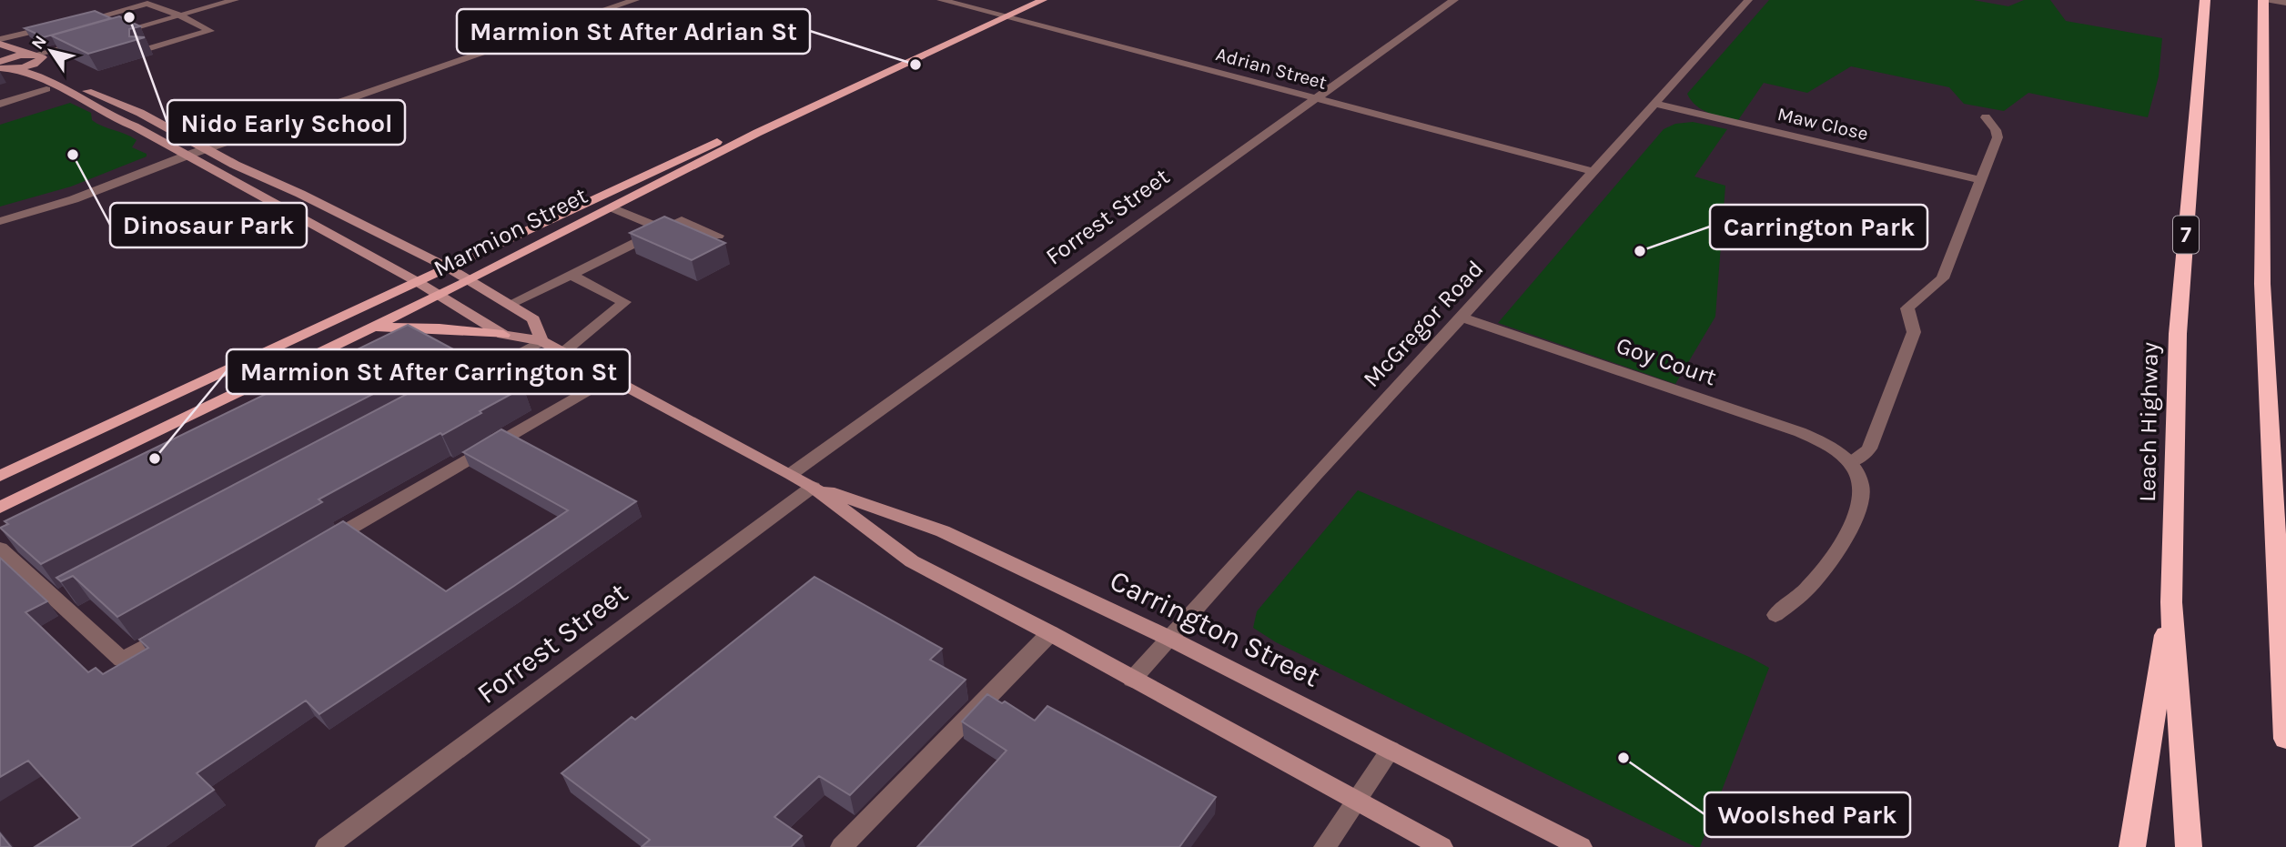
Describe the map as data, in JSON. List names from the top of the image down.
{
  "streets": {
    "highway": ["7", "Leach Highway"],
    "main road": ["Marmion Street", "Carrington Street"],
    "street": [
      "Adrian Street",
      "Maw Close",
      "Forrest Street",
      "McGregor Road",
      "Goy Court"
    ]
  },
  "crossings": [
    ["Adrian Street", "Forrest Street"],
    ["Adrian Street", "Marmion Street"],
    ["Adrian Street", "McGregor Road"],
    ["Maw Close", "McGregor Road"],
    ["Forrest Street", "Carrington Street"],
    ["Marmion Street", "Carrington Street"],
    ["McGregor Road", "Goy Court"],
    ["McGregor Road", "Carrington Street"]
  ],
  "places": [
    "Nido Early School",
    "Marmion St After Adrian St",
    "Dinosaur Park",
    "Carrington Park",
    "Marmion St After Carrington St",
    "Woolshed Park"
  ],
  "north": "top left"
}
